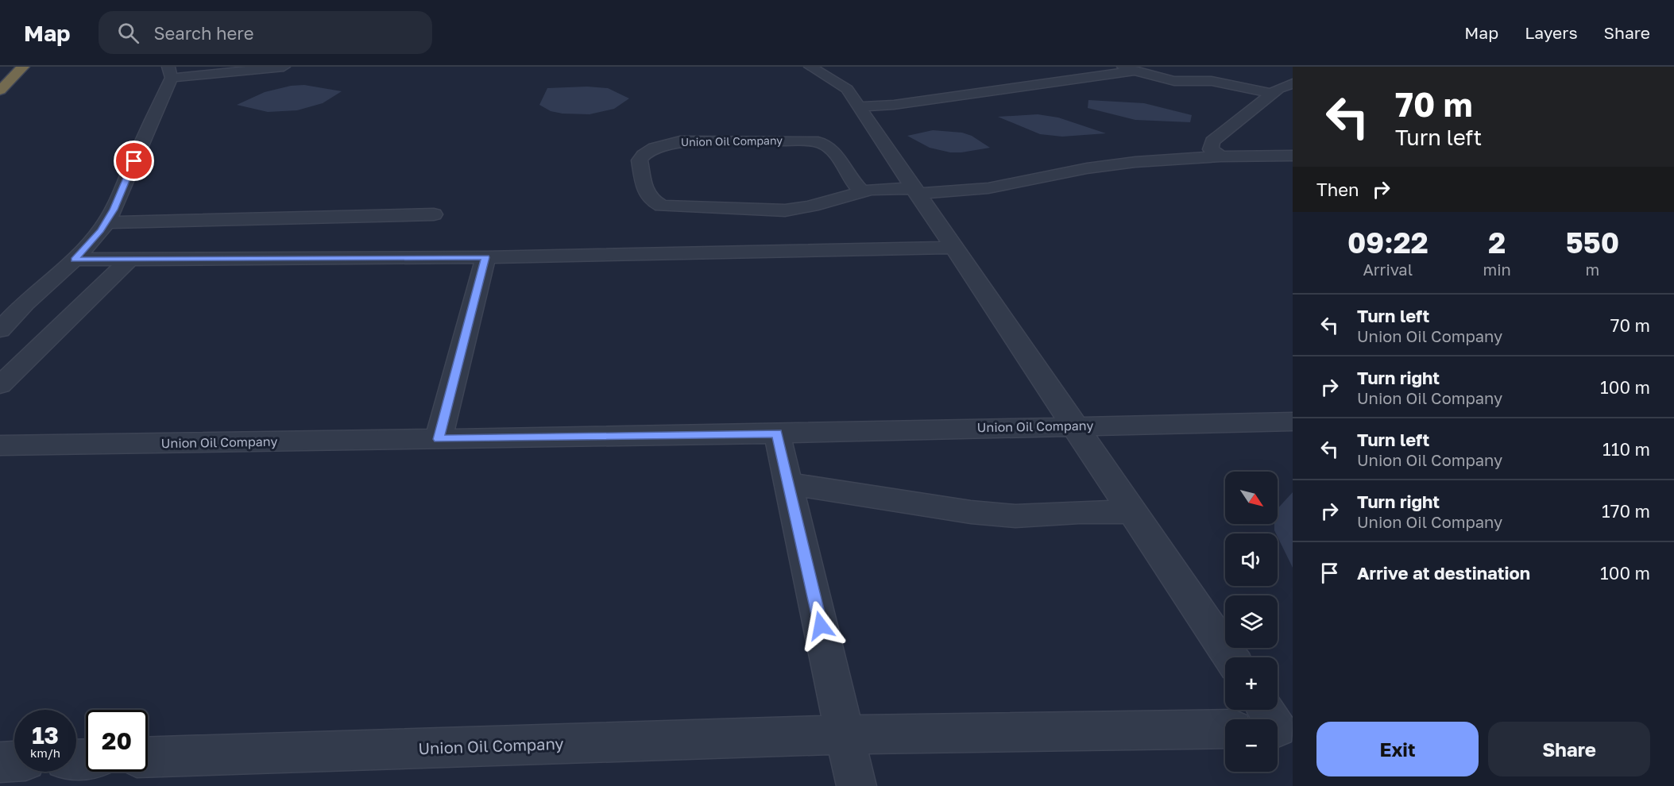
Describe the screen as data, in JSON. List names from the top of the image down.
{
  "streets": {
    "street": ["Union Oil Company"]
  },
  "north": "bottom right",
  "page": {
    "header": "Map",
    "search": "Search here",
    "nav": ["Map", "Layers", "Share"],
    "turn": ["70 m", "Turn left"],
    "then": "Then",
    "eta": [
      "09:22",
      "Arrival",
      "2",
      "min",
      "550",
      "m"
    ],
    "list": [
      {
        "name": "Turn left",
        "note": "Union Oil Company",
        "value": "70 m"
      },
      {
        "name": "Turn right",
        "note": "Union Oil Company",
        "value": "100 m"
      },
      {
        "name": "Turn left",
        "note": "Union Oil Company",
        "value": "110 m"
      },
      {
        "name": "Turn right",
        "note": "Union Oil Company",
        "value": "170 m"
      },
      {
        "name": "Arrive at destination",
        "value": "100 m"
      }
    ],
    "map_buttons": ["+", "−"],
    "speed": "13 km/h",
    "limit": "20",
    "buttons": ["Exit", "Share"]
  }
}
